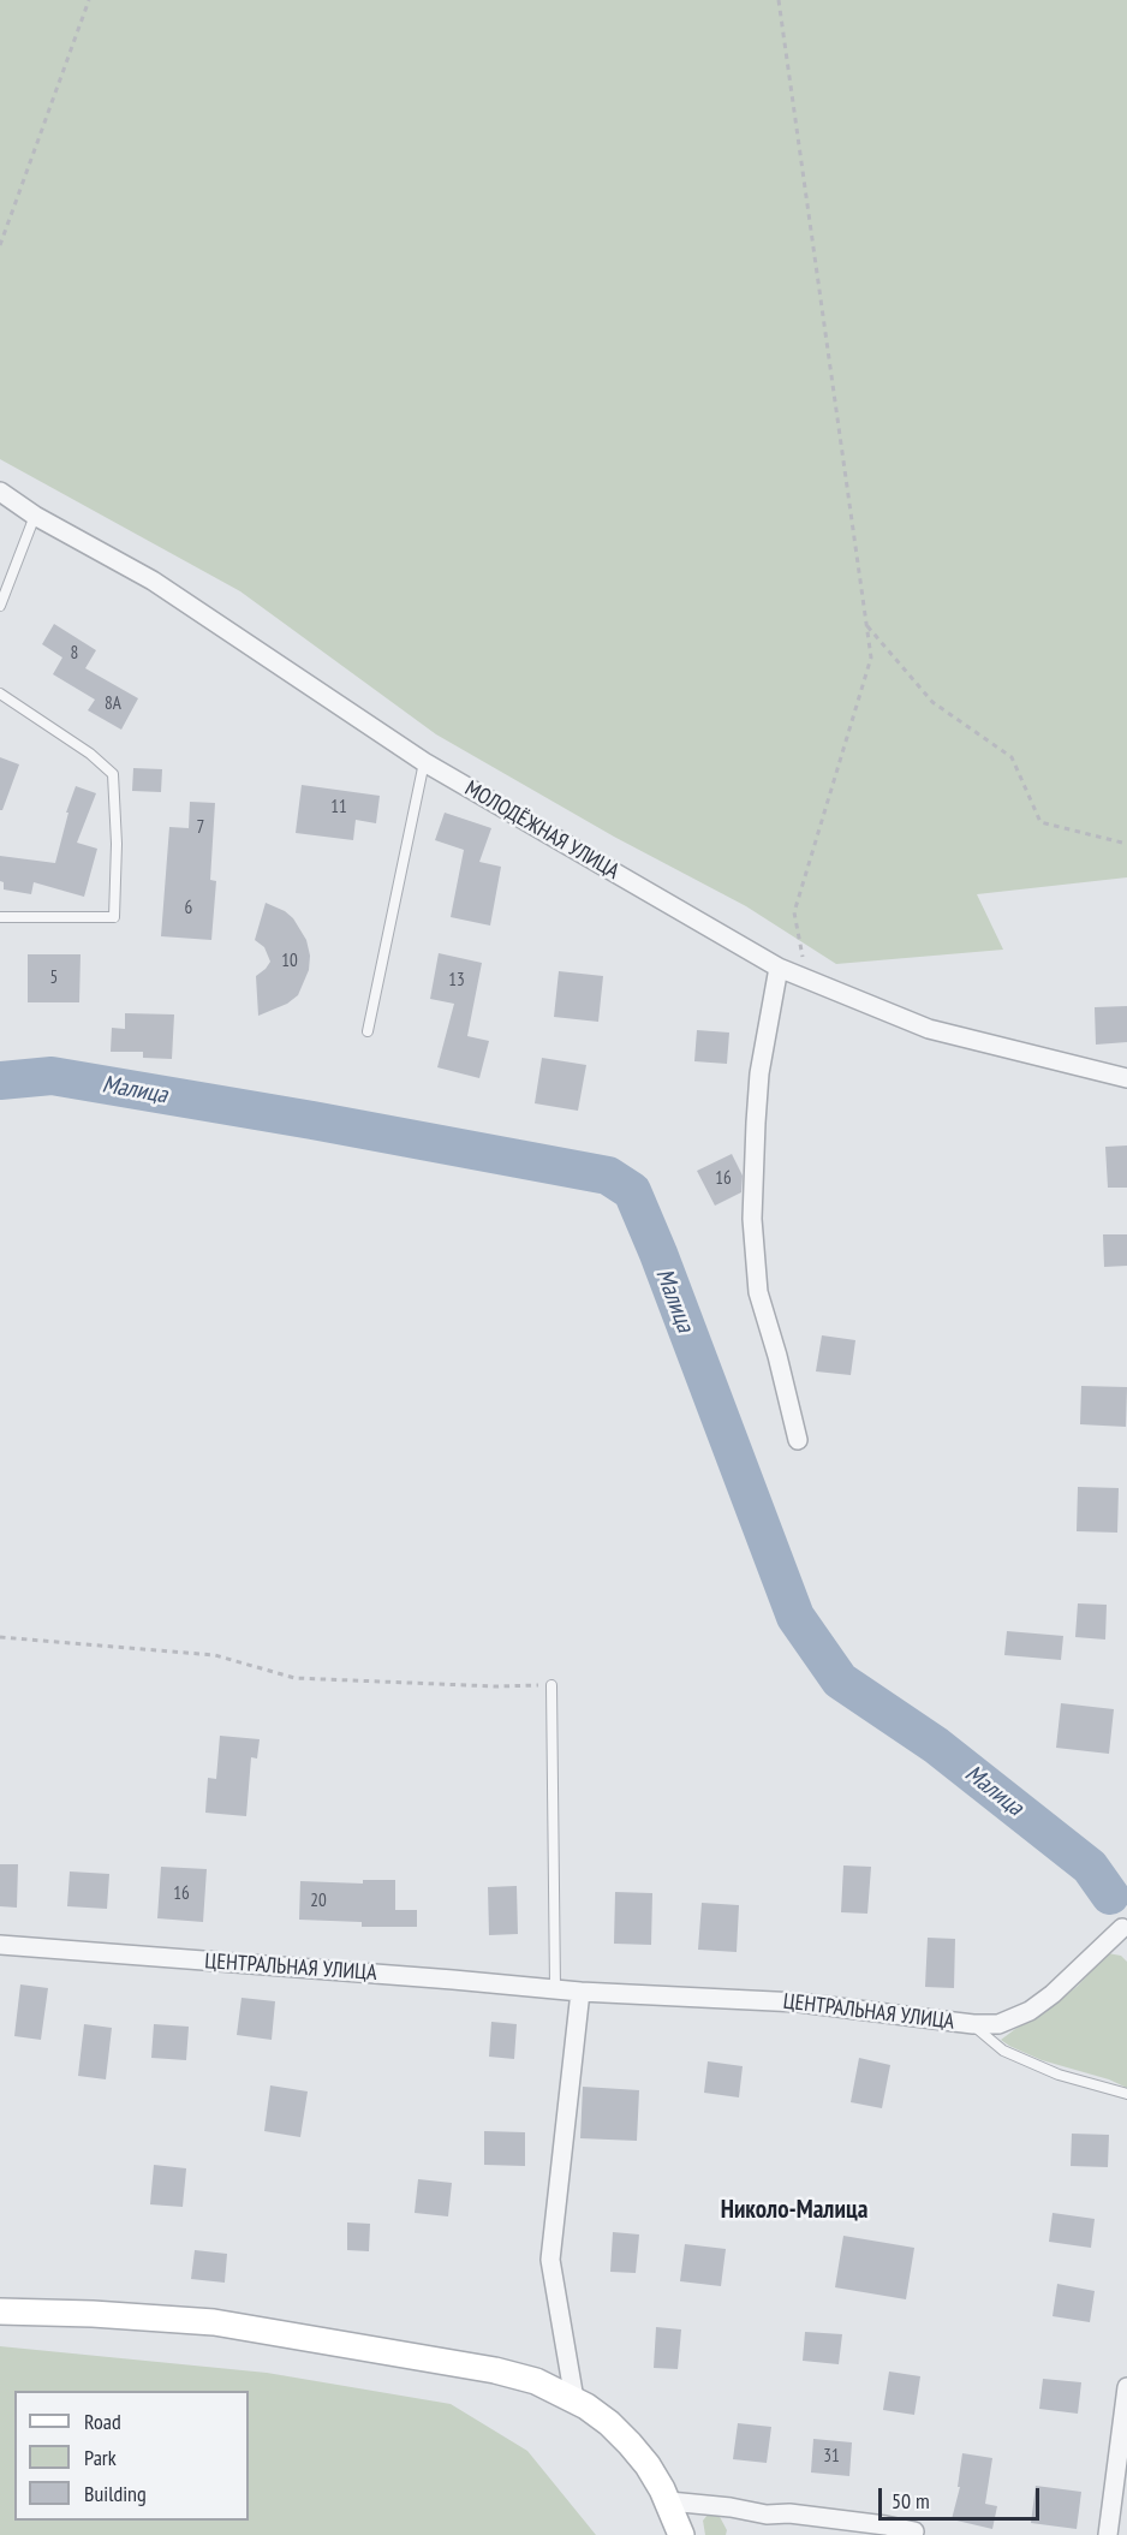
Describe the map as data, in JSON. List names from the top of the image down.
{
  "streets": {
    "street": ["МОЛОДЁЖНАЯ УЛИЦА", "ЦЕНТРАЛЬНАЯ УЛИЦА"]
  },
  "districts": ["Николо-Малица"],
  "water": ["Малица"],
  "house_numbers": [
    "8",
    "8А",
    "11",
    "7",
    "6",
    "10",
    "5",
    "13",
    "16",
    "16",
    "20",
    "31"
  ],
  "legend": ["Road", "Park", "Building"],
  "scale_bar": "50 m"
}
